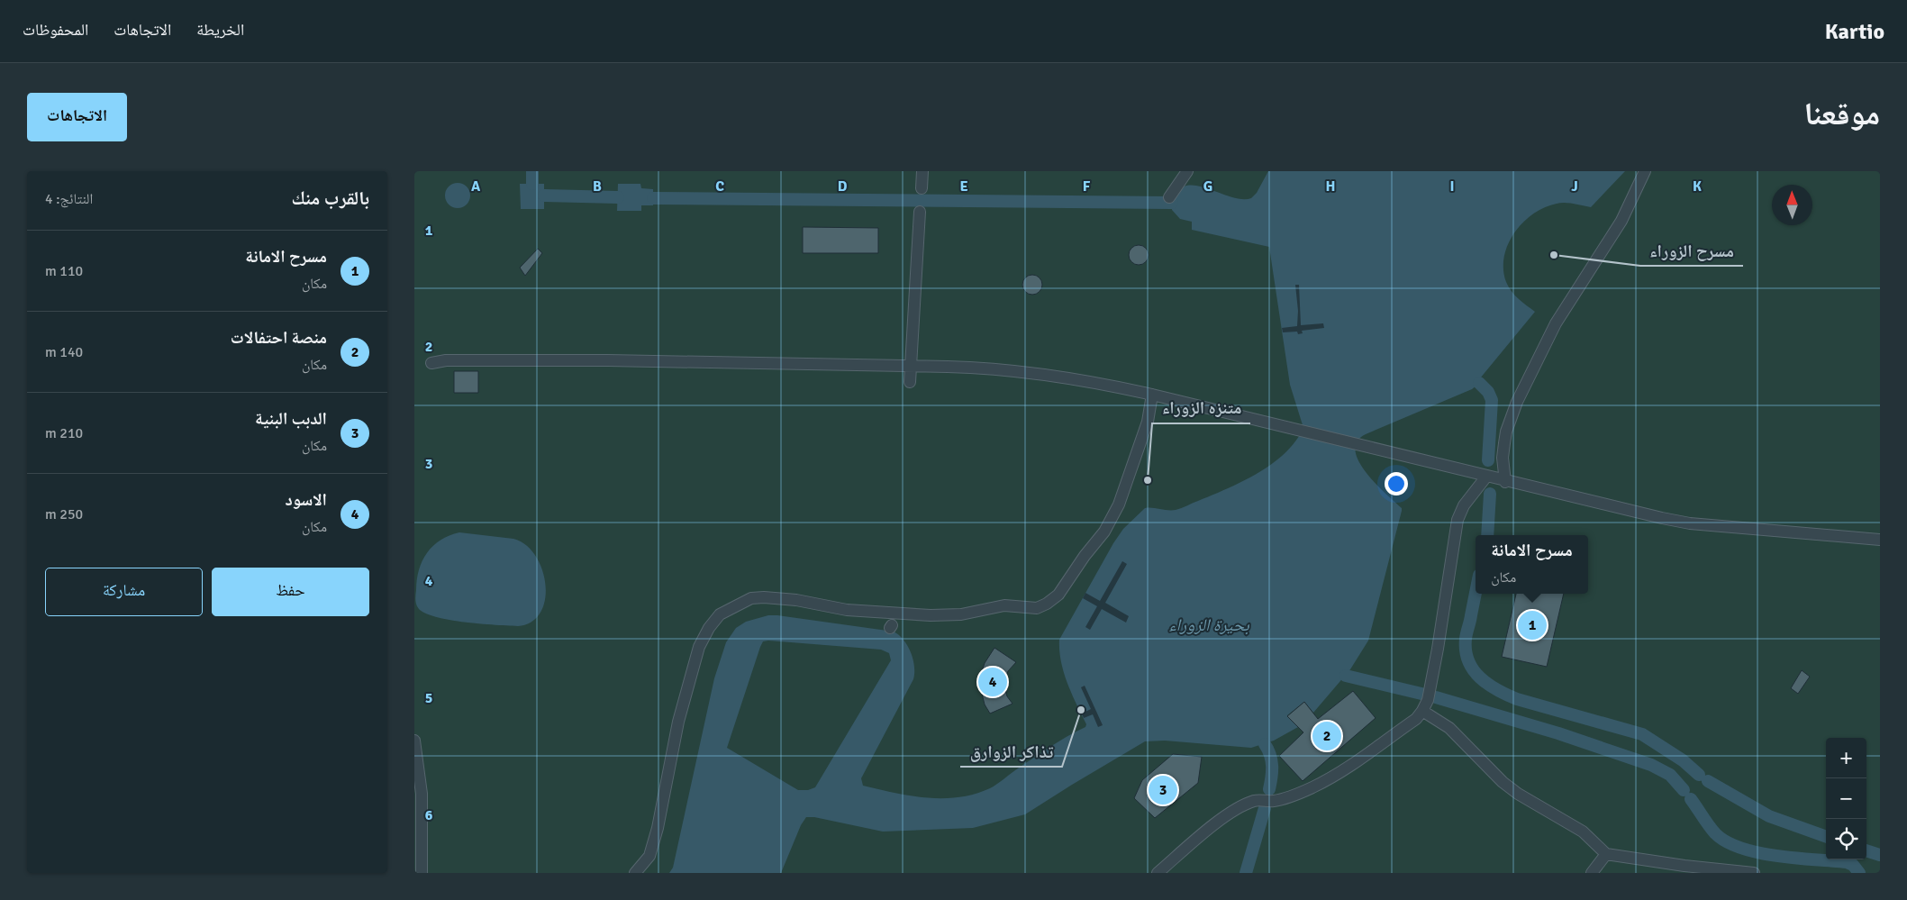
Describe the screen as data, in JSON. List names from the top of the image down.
{
  "water": ["بحيرة الزوراء"],
  "places": ["مسرح الزوراء", "متنزه الزوراء", "تذاكر الزوارق"],
  "north": "top",
  "page": {
    "header": "Kartio",
    "nav": ["الخريطة", "الاتجاهات", "المحفوظات"],
    "title": "موقعنا",
    "buttons": [
      "الاتجاهات",
      ["حفظ", "مشاركة"]
    ],
    "heading": ["بالقرب منك", "النتائج: 4"],
    "list": [
      {
        "mark": "1",
        "name": "مسرح الامانة",
        "note": "مكان",
        "value": "110 m"
      },
      {
        "mark": "2",
        "name": "منصة احتفالات",
        "note": "مكان",
        "value": "140 m"
      },
      {
        "mark": "3",
        "name": "الدبب البنية",
        "note": "مكان",
        "value": "210 m"
      },
      {
        "mark": "4",
        "name": "الاسود",
        "note": "مكان",
        "value": "250 m"
      }
    ],
    "popup": ["مسرح الامانة", "مكان"],
    "pins": [
      "1",
      "4",
      "2",
      "3"
    ],
    "map_buttons": ["+", "−"]
  },
  "grid": {
    "columns": [
      "A",
      "B",
      "C",
      "D",
      "E",
      "F",
      "G",
      "H",
      "I",
      "J",
      "K"
    ],
    "rows": [
      "1",
      "2",
      "3",
      "4",
      "5",
      "6"
    ]
  }
}
